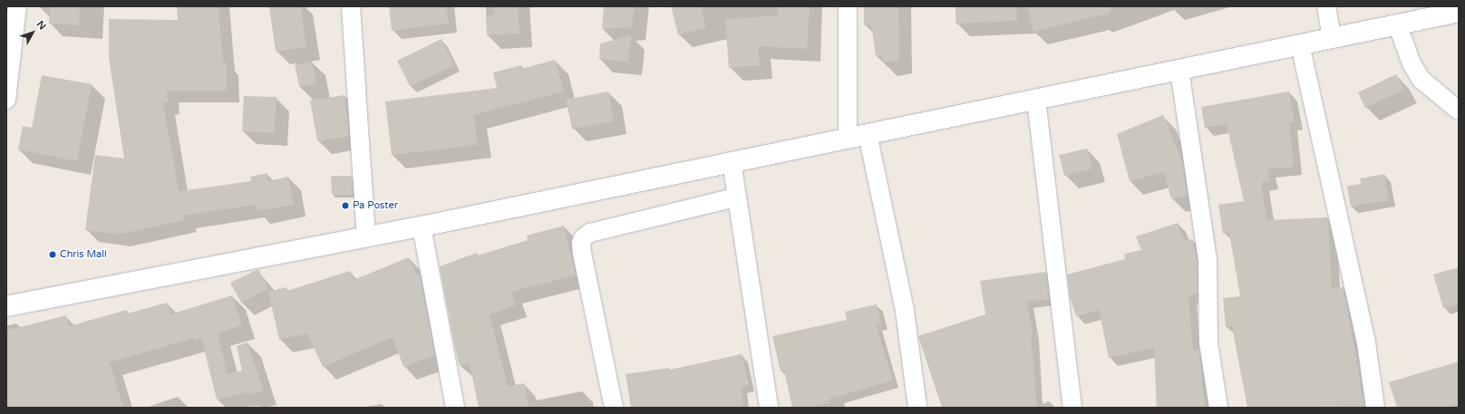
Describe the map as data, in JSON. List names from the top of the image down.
{
  "places": ["Pa Poster", "Chris Mall"],
  "north": "top right"
}
